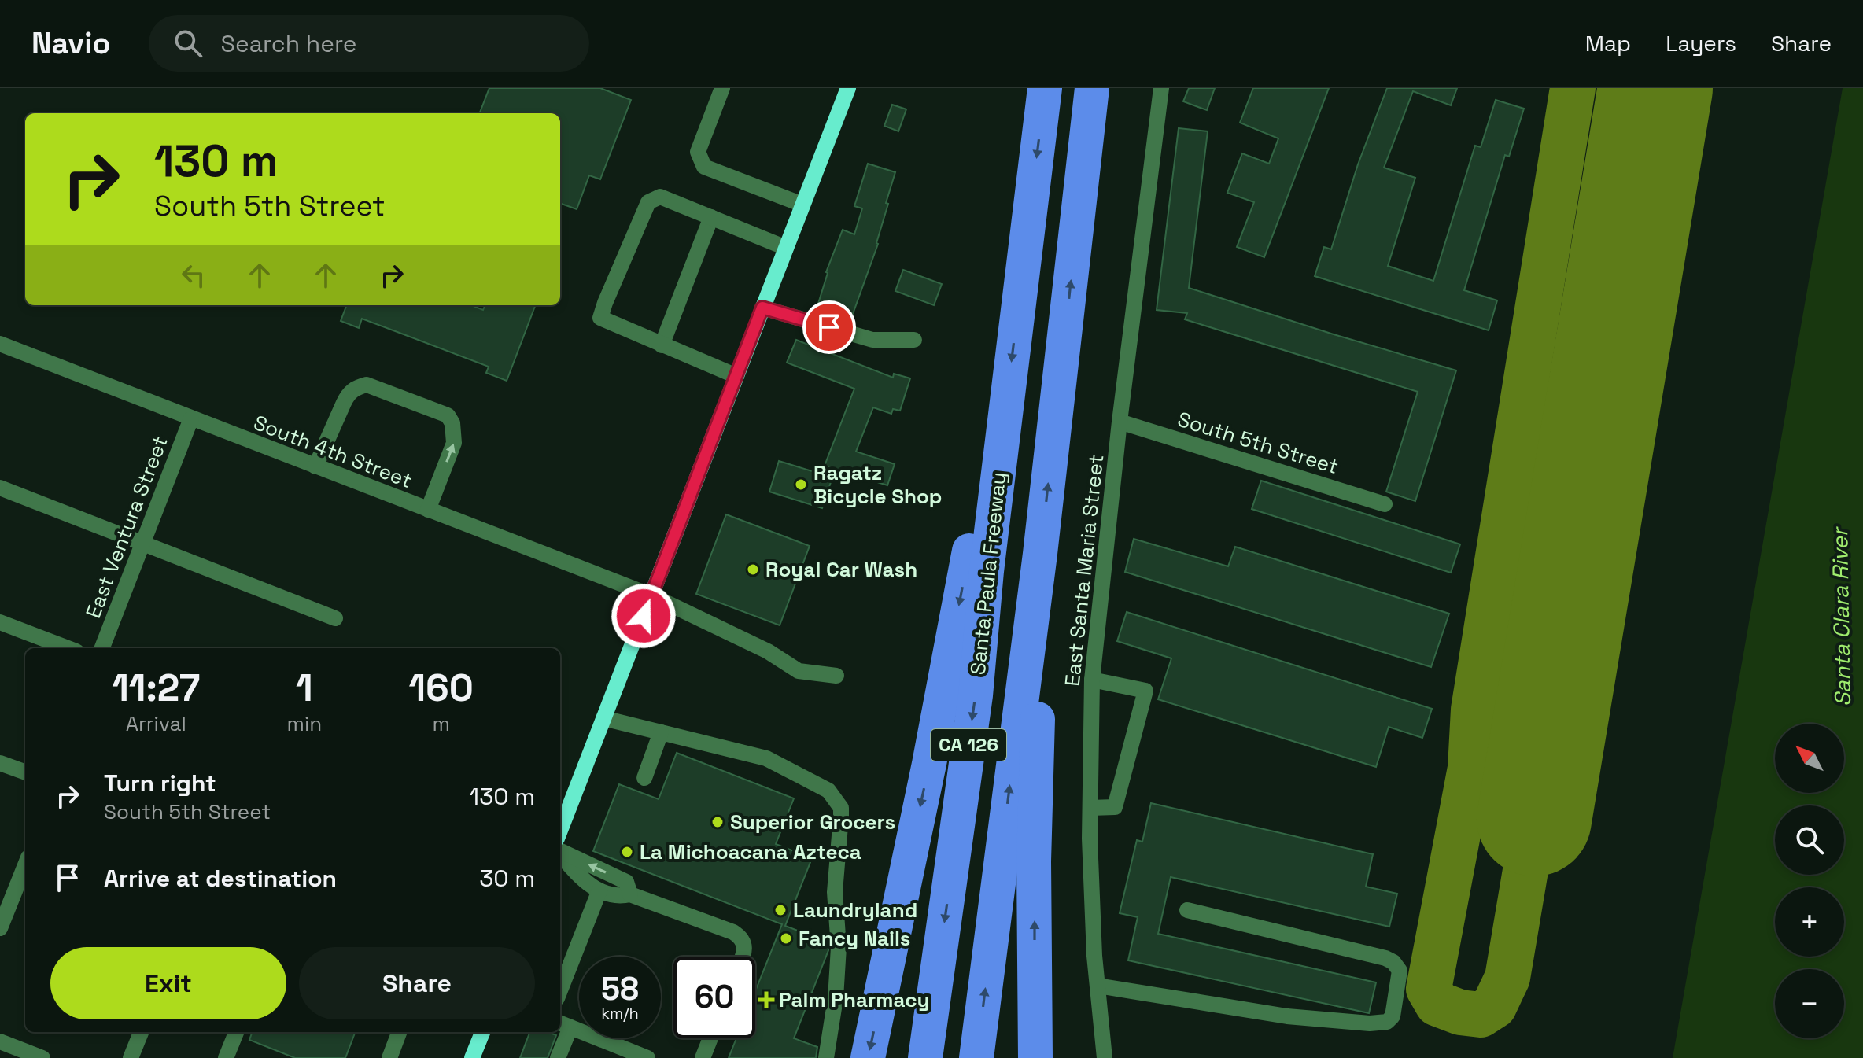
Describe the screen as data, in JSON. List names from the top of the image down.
{
  "streets": {
    "highway": ["Santa Paula Freeway", "CA 126"],
    "street": [
      "South 5th Street",
      "South 4th Street",
      "East Ventura Street",
      "East Santa Maria Street"
    ]
  },
  "crossings": [
    ["South 5th Street", "East Santa Maria Street"],
    ["South 4th Street", "East Ventura Street"]
  ],
  "water": ["Santa Clara River"],
  "places": {
    "other": [
      "Ragatz Bicycle Shop",
      "Royal Car Wash",
      "Superior Grocers",
      "La Michoacana Azteca",
      "Laundryland",
      "Fancy Nails"
    ],
    "health": ["Palm Pharmacy"]
  },
  "north": "top left",
  "page": {
    "header": "Navio",
    "search": "Search here",
    "nav": ["Map", "Layers", "Share"],
    "turn": ["130 m", "South 5th Street"],
    "eta": [
      "11:27",
      "Arrival",
      "1",
      "min",
      "160",
      "m"
    ],
    "map_buttons": ["+", "−"],
    "list": [
      {
        "name": "Turn right",
        "note": "South 5th Street",
        "value": "130 m"
      },
      {
        "name": "Arrive at destination",
        "value": "30 m"
      }
    ],
    "buttons": ["Exit", "Share"],
    "speed": "58 km/h",
    "limit": "60"
  }
}
